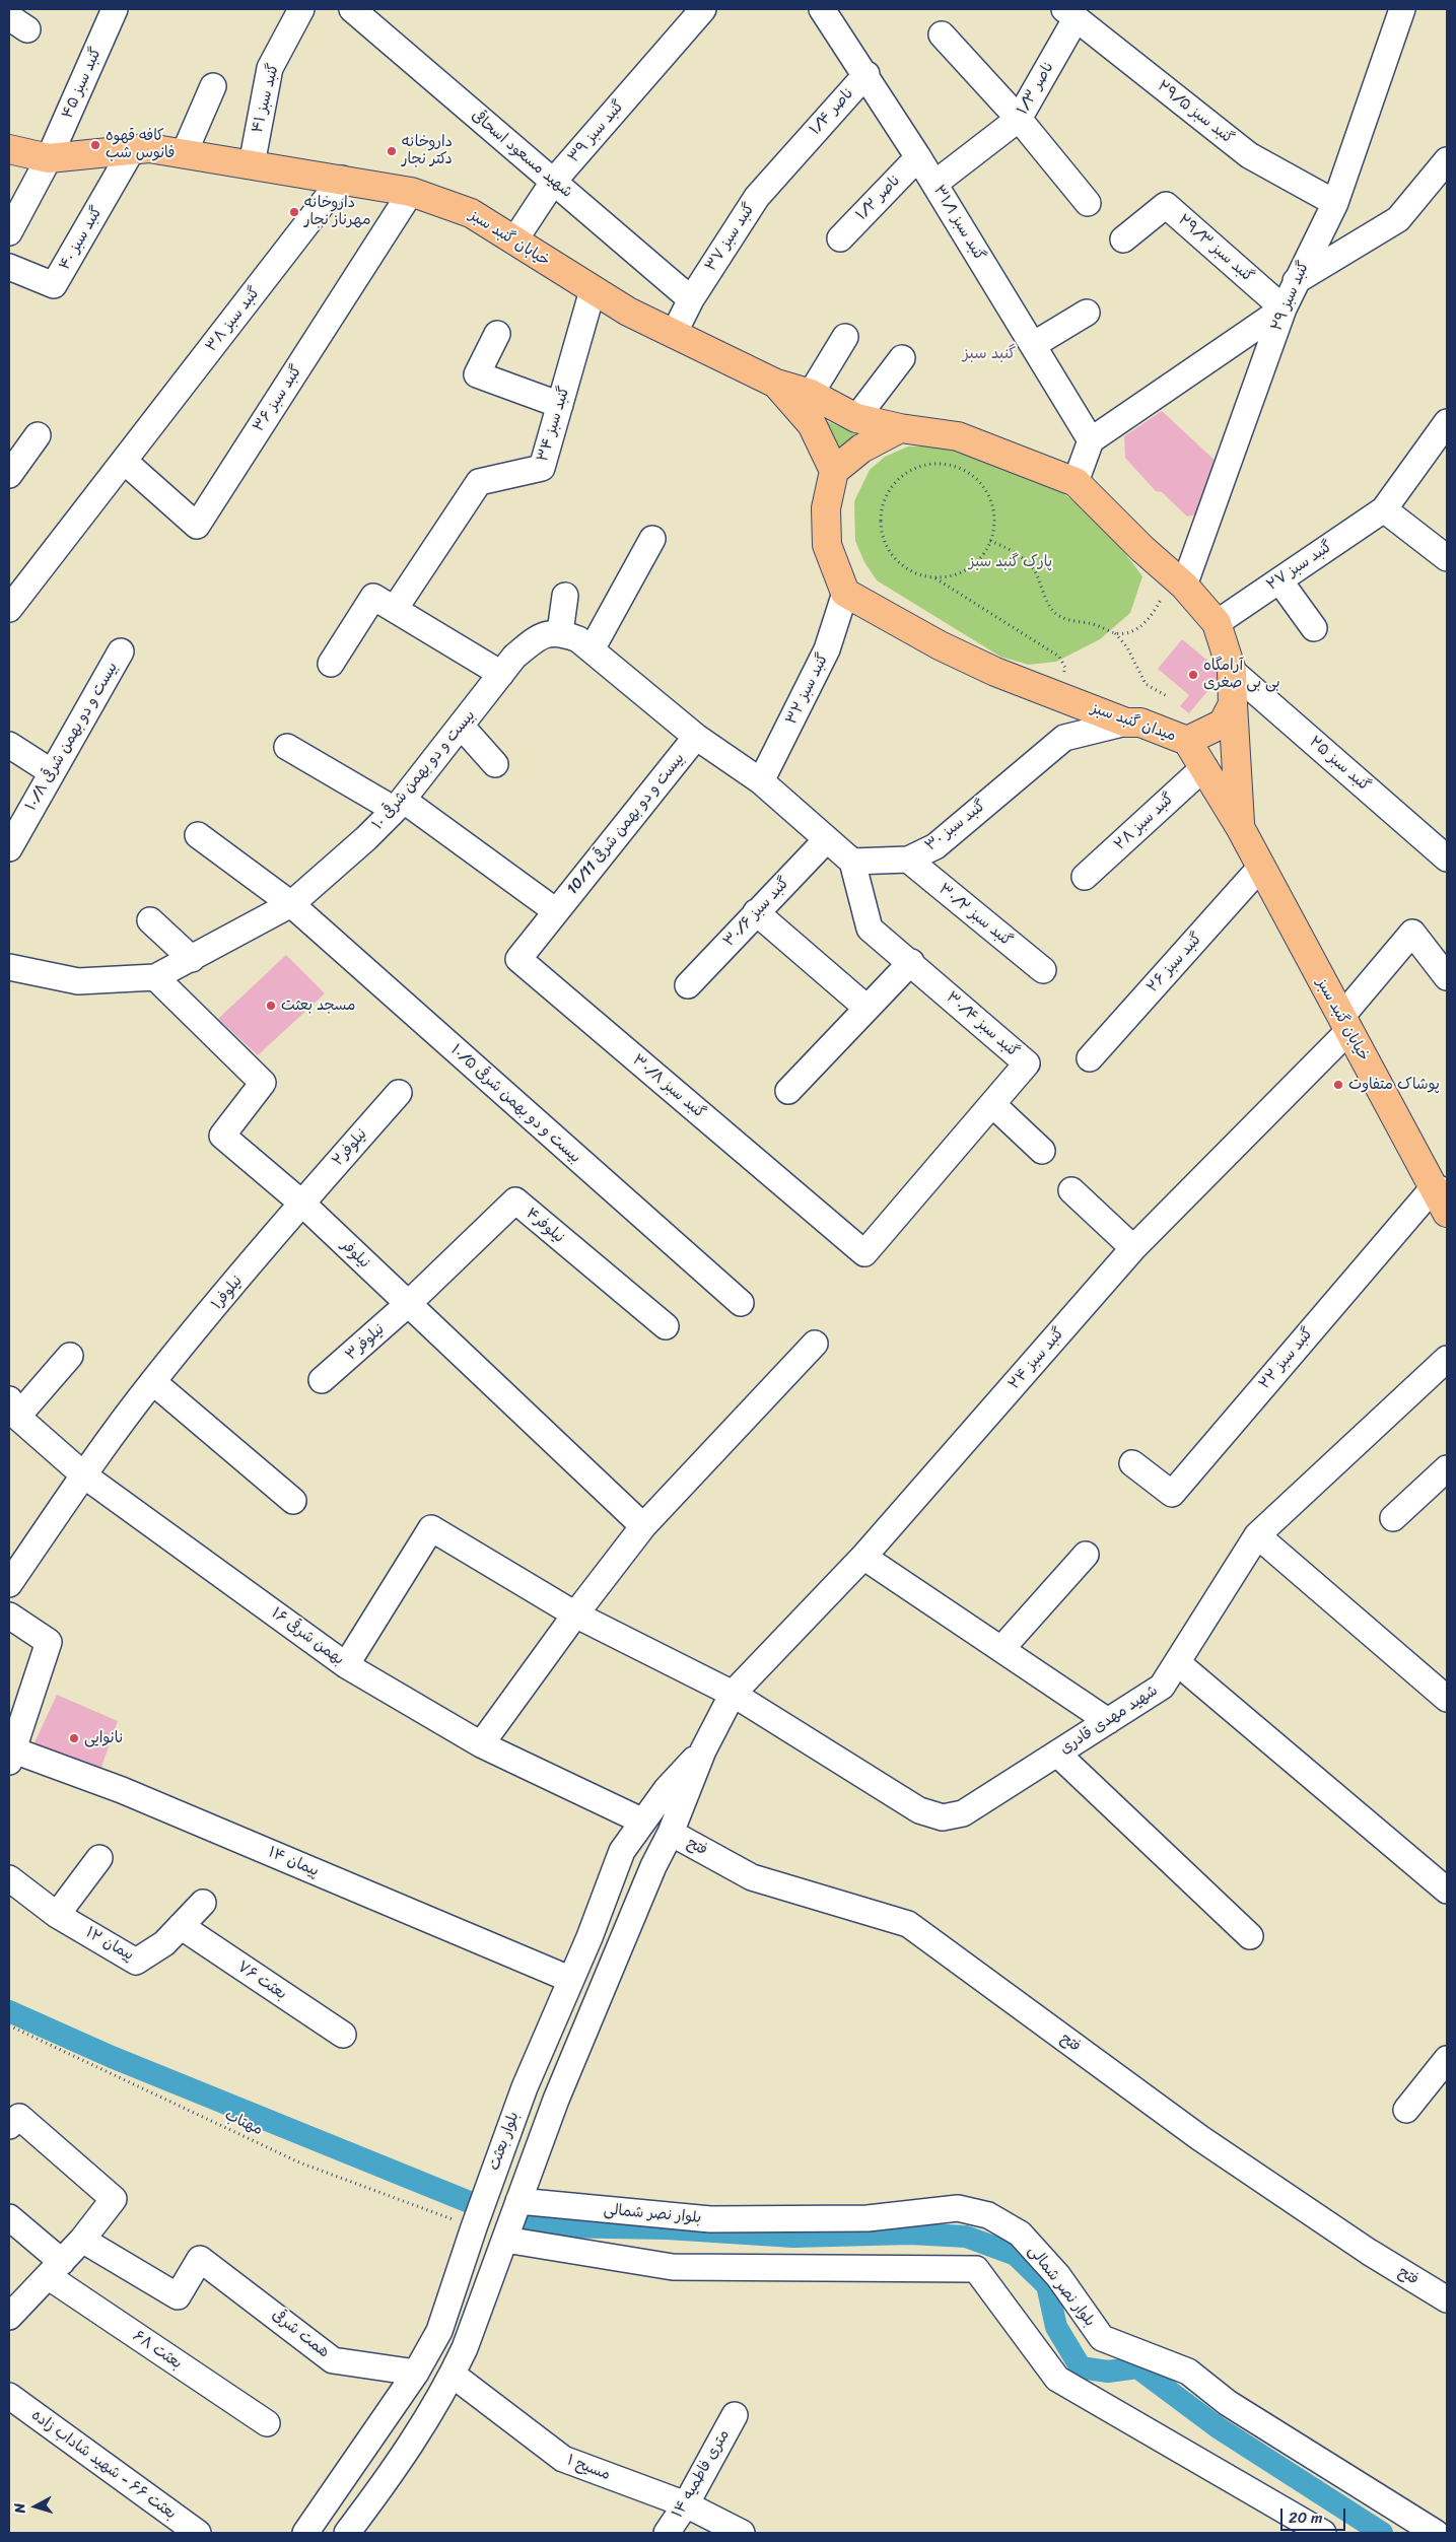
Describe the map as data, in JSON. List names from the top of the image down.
{
  "streets": {
    "main road": ["خیابان گنبد سبز", "میدان گنبد سبز"],
    "street": [
      "گنبد سبز ۴۵",
      "ناصر ۱/۳",
      "گنبد سبز ۴۱",
      "ناصر ۱/۴",
      "گنبد سبز ۲۹/۵",
      "گنبد سبز ۳۹",
      "شهید مسعود اسحاقی",
      "ناصر ۱/۲",
      "گنبد سبز ۳۱/۱",
      "گنبد سبز ۳۷",
      "گنبد سبز ۴۰",
      "گنبد سبز ۲۹/۳",
      "گنبد سبز ۲۹",
      "گنبد سبز ۳۸",
      "گنبد سبز ۳۶",
      "گنبد سبز ۳۴",
      "گنبد سبز ۲۷",
      "گنبد سبز ۳۲",
      "بیست و دو بهمن شرقی ۱۰/۸",
      "گنبد سبز ۲۵",
      "بیست و دو بهمن شرقی ۱۰",
      "گنبد سبز ۲۸",
      "بیست و دو بهمن شرقی 10/11",
      "گنبد سبز ۳۰",
      "گنبد سبز ۳۰/۶",
      "گنبد سبز ۳۰/۲",
      "گنبد سبز ۲۶",
      "گنبد سبز ۳۰/۴",
      "گنبد سبز ۳۰/۸",
      "بیست و دو بهمن شرقی ۱۰/۵",
      "نیلوفر۲",
      "نیلوفر۴",
      "نیلوفر",
      "نیلوفر۱",
      "نیلوفر۳",
      "گنبد سبز ۲۴",
      "گنبد سبز ۲۲",
      "بهمن شرقی ۱۶",
      "شهید مهدی قادری",
      "فتح",
      "پیمان ۱۴",
      "پیمان ۱۲",
      "بعثت ۷۶",
      "بلوار بعثت",
      "بلوار نصر شمالی",
      "همت شرقی",
      "بعثت ۶۸",
      "بعثت ۶۶ - شهید شاداب زاده",
      "مسیح ۱",
      "۱۴ متری فاطمیه"
    ],
    "path": ["مهتاب"]
  },
  "crossings": [
    ["گنبد سبز ۴۵", "خیابان گنبد سبز"],
    ["ناصر ۱/۳", "گنبد سبز ۲۹/۵"],
    ["ناصر ۱/۳", "گنبد سبز ۳۱/۱"],
    ["گنبد سبز ۴۱", "خیابان گنبد سبز"],
    ["ناصر ۱/۴", "گنبد سبز ۳۱/۱"],
    ["ناصر ۱/۴", "گنبد سبز ۳۷"],
    ["گنبد سبز ۲۹/۵", "گنبد سبز ۲۹"],
    ["گنبد سبز ۳۹", "شهید مسعود اسحاقی"],
    ["گنبد سبز ۳۹", "خیابان گنبد سبز"],
    ["شهید مسعود اسحاقی", "گنبد سبز ۳۷"],
    ["ناصر ۱/۲", "گنبد سبز ۳۱/۱"],
    ["گنبد سبز ۳۷", "خیابان گنبد سبز"],
    ["گنبد سبز ۴۰", "خیابان گنبد سبز"],
    ["خیابان گنبد سبز", "گنبد سبز ۳۸"],
    ["خیابان گنبد سبز", "گنبد سبز ۳۶"],
    ["خیابان گنبد سبز", "گنبد سبز ۳۴"],
    ["خیابان گنبد سبز", "میدان گنبد سبز"],
    ["خیابان گنبد سبز", "گنبد سبز ۲۸"],
    ["خیابان گنبد سبز", "گنبد سبز ۲۶"],
    ["خیابان گنبد سبز", "گنبد سبز ۲۴"],
    ["خیابان گنبد سبز", "گنبد سبز ۲۲"],
    ["گنبد سبز ۲۹/۳", "گنبد سبز ۲۹"],
    ["گنبد سبز ۳۸", "گنبد سبز ۳۶"],
    ["گنبد سبز ۳۲", "میدان گنبد سبز"],
    ["میدان گنبد سبز", "گنبد سبز ۳۰"],
    ["بیست و دو بهمن شرقی ۱۰", "بیست و دو بهمن شرقی ۱۰/۵"],
    ["بیست و دو بهمن شرقی ۱۰", "نیلوفر"],
    ["بیست و دو بهمن شرقی 10/11", "گنبد سبز ۳۰/۸"],
    ["گنبد سبز ۳۰", "گنبد سبز ۳۰/۲"],
    ["گنبد سبز ۳۰", "گنبد سبز ۳۰/۴"],
    ["گنبد سبز ۳۰/۴", "گنبد سبز ۳۰/۸"],
    ["نیلوفر۲", "نیلوفر"],
    ["نیلوفر۲", "نیلوفر۱"],
    ["نیلوفر۴", "نیلوفر"],
    ["نیلوفر۴", "نیلوفر۳"],
    ["نیلوفر", "نیلوفر۱"],
    ["نیلوفر", "نیلوفر۳"],
    ["نیلوفر۱", "بهمن شرقی ۱۶"],
    ["گنبد سبز ۲۴", "شهید مهدی قادری"],
    ["گنبد سبز ۲۴", "بلوار بعثت"],
    ["بهمن شرقی ۱۶", "شهید مهدی قادری"],
    ["بهمن شرقی ۱۶", "بلوار بعثت"],
    ["شهید مهدی قادری", "بلوار بعثت"],
    ["فتح", "بلوار بعثت"],
    ["پیمان ۱۴", "بلوار بعثت"],
    ["پیمان ۱۲", "بعثت ۷۶"],
    ["مهتاب", "بلوار بعثت"],
    ["بلوار بعثت", "بلوار نصر شمالی"],
    ["بلوار بعثت", "همت شرقی"],
    ["بلوار بعثت", "مسیح ۱"],
    ["مسیح ۱", "۱۴ متری فاطمیه"]
  ],
  "districts": ["گنبد سبز"],
  "parks": ["پارک گنبد سبز"],
  "places": [
    "کافه قهوه فانوس شب",
    "داروخانه دکتر نجار",
    "داروخانه مهرناز نجار",
    "آرامگاه بی بی صغری",
    "مسجد بعثت",
    "پوشاک متفاوت",
    "نانوایی"
  ],
  "scale_bar": "20 m",
  "north": "left"
}
